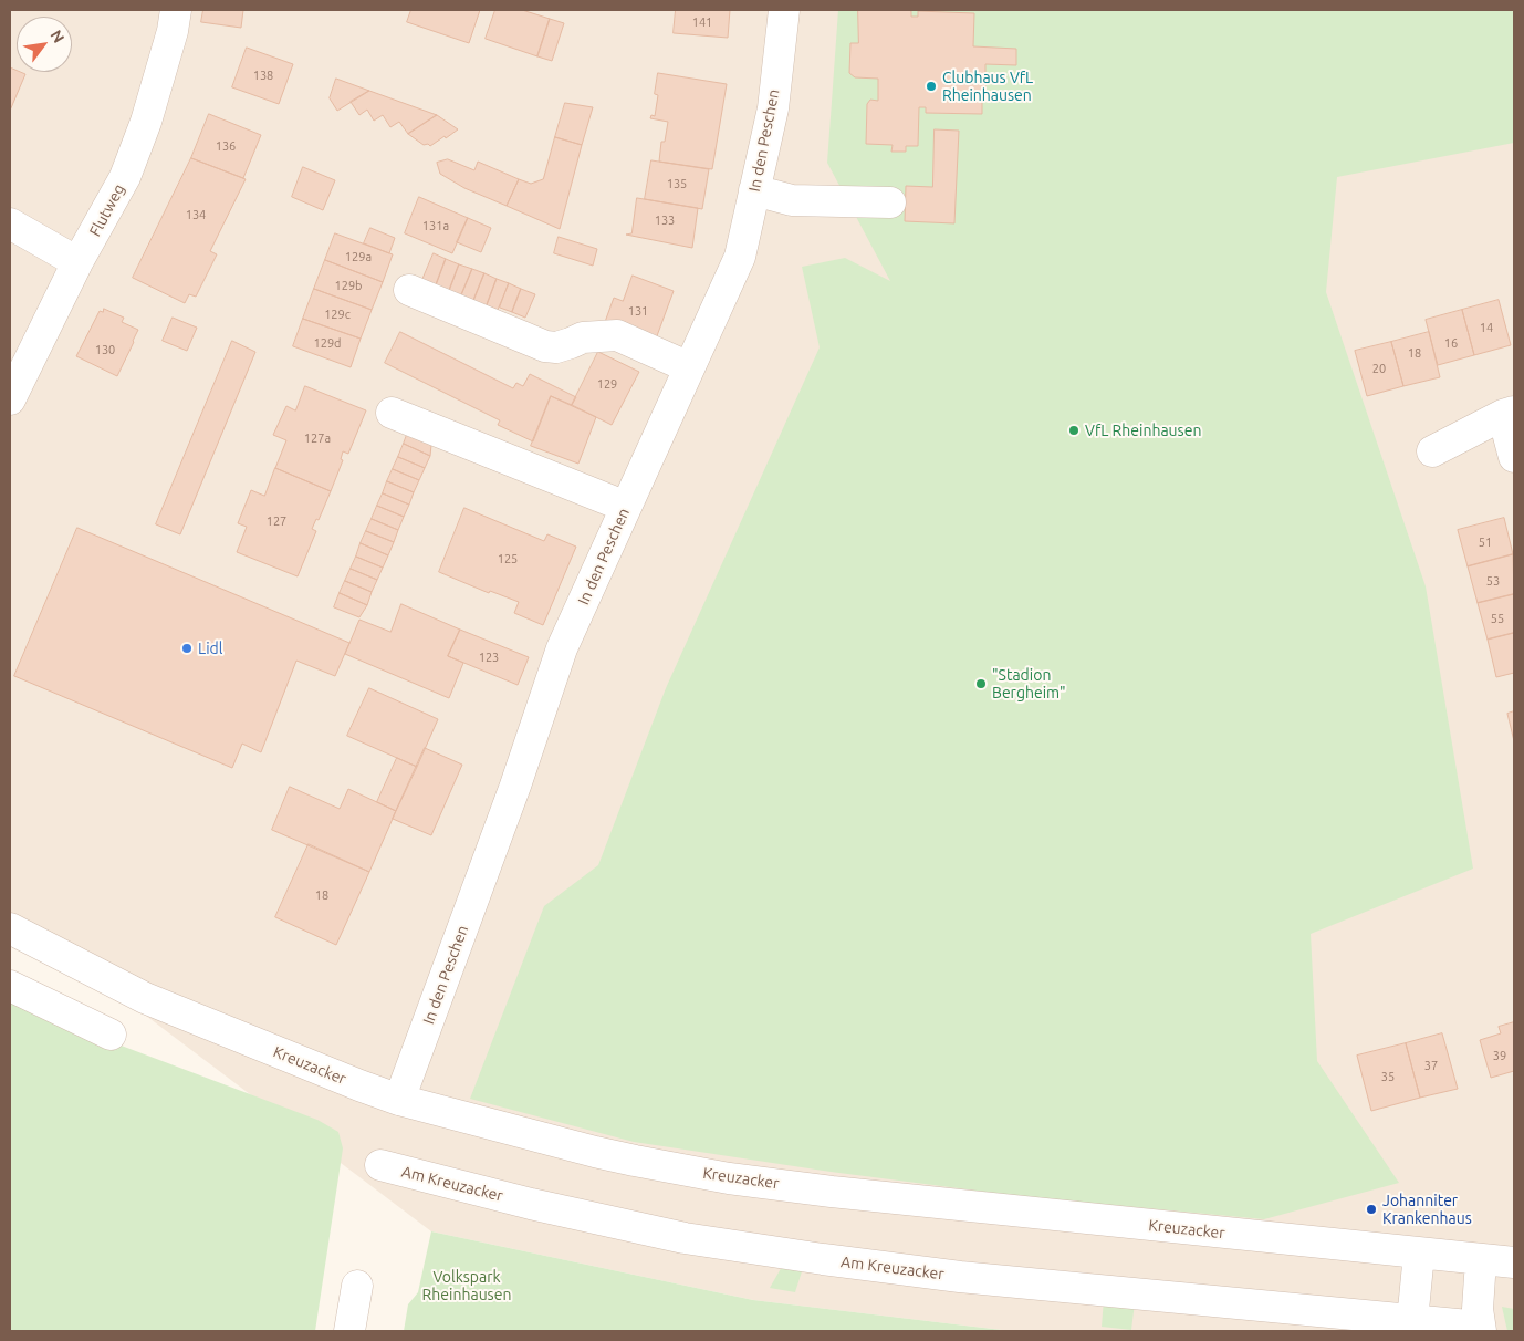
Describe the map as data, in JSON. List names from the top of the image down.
{
  "streets": {
    "street": [
      "In den Peschen",
      "Flutweg",
      "Kreuzacker",
      "Am Kreuzacker"
    ]
  },
  "crossings": [
    ["In den Peschen", "Kreuzacker"],
    ["Kreuzacker", "Am Kreuzacker"]
  ],
  "parks": ["Volkspark Rheinhausen"],
  "places": [
    "Clubhaus VfL Rheinhausen",
    "VfL Rheinhausen",
    "Lidl",
    "\"Stadion Bergheim\"",
    "Johanniter Krankenhaus"
  ],
  "house_numbers": [
    "141",
    "138",
    "136",
    "135",
    "134",
    "133",
    "131a",
    "129a",
    "129b",
    "131",
    "129c",
    "14",
    "129d",
    "16",
    "130",
    "18",
    "20",
    "129",
    "127a",
    "127",
    "51",
    "125",
    "53",
    "55",
    "123",
    "18",
    "39",
    "37",
    "35"
  ],
  "north": "top right"
}
